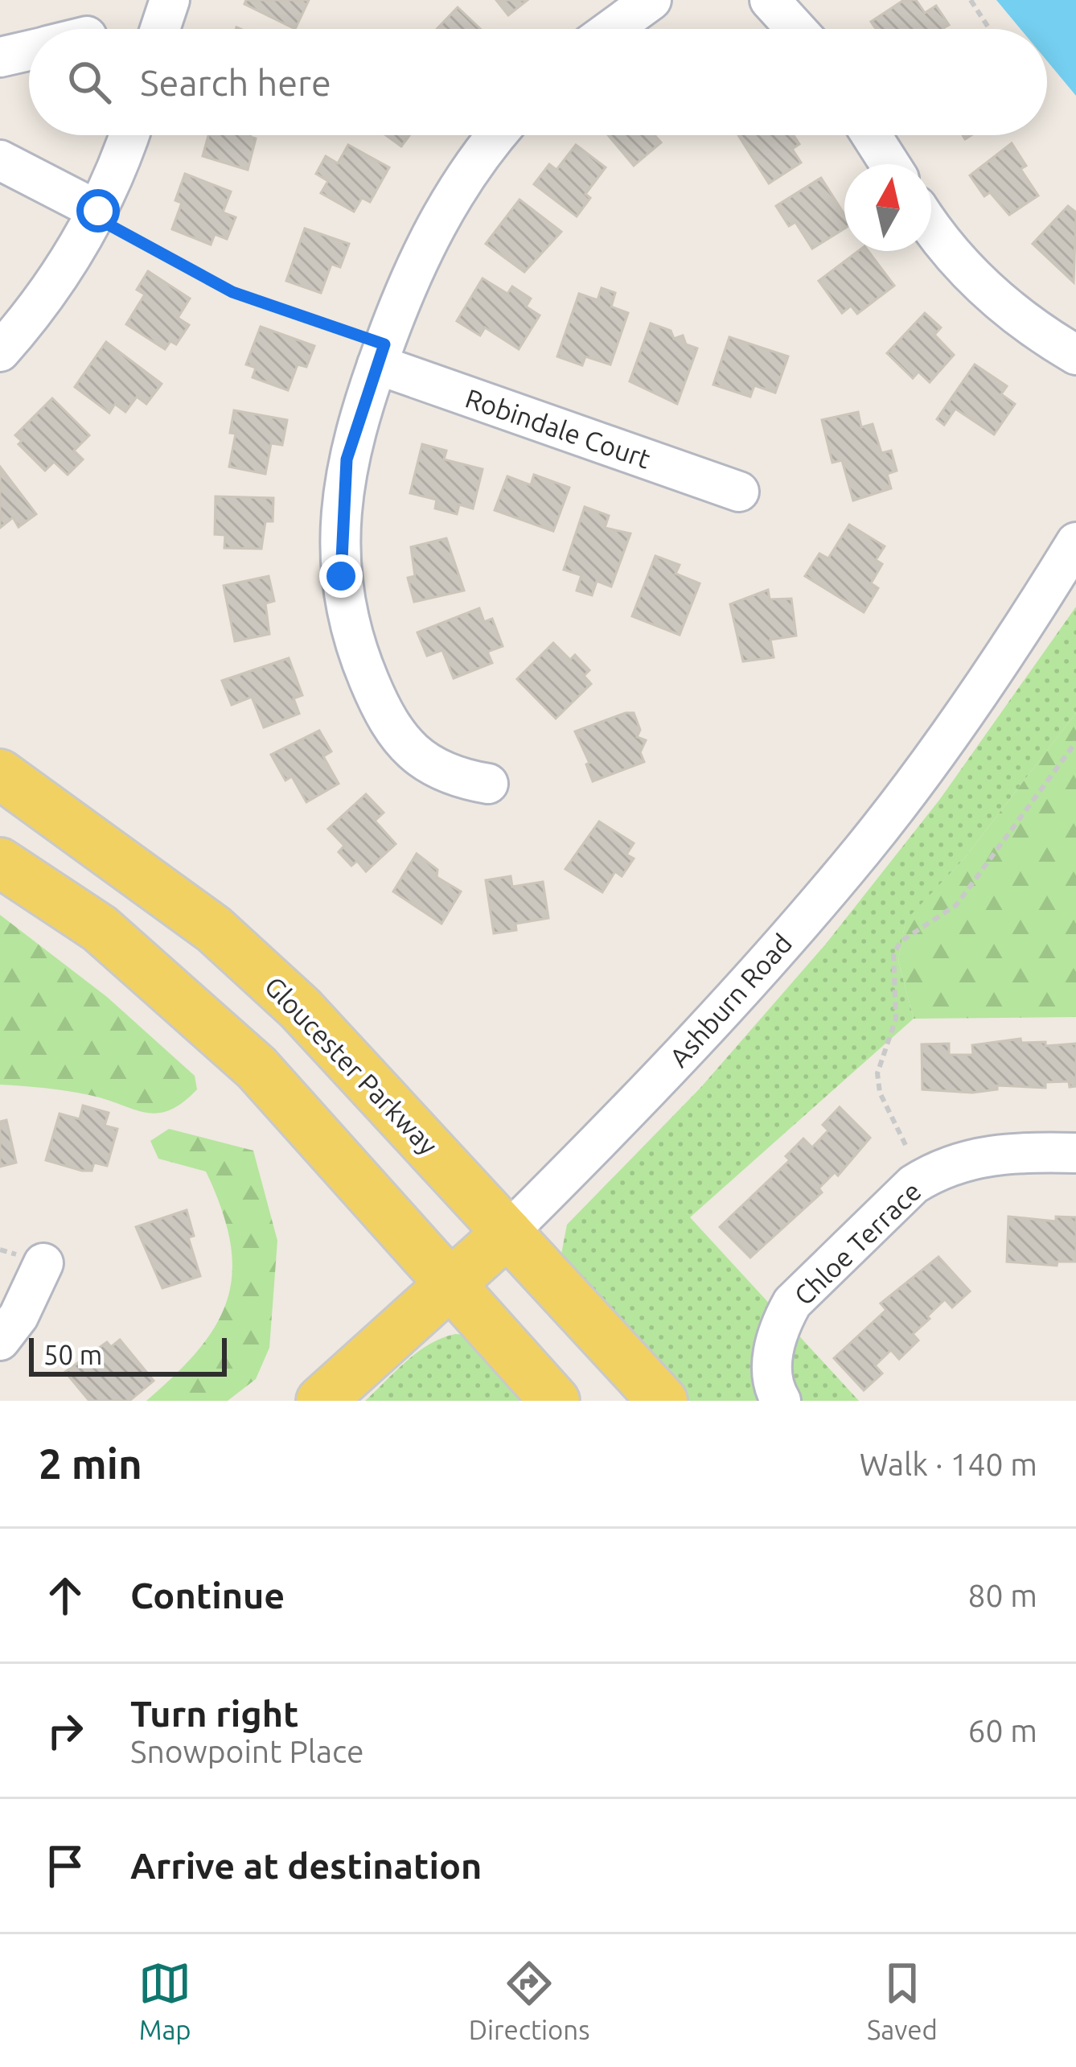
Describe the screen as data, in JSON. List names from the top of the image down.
{
  "streets": {
    "main road": ["Ashburn Road", "Gloucester Parkway"],
    "street": ["Robindale Court", "Chloe Terrace"]
  },
  "crossings": [
    ["Ashburn Road", "Gloucester Parkway"]
  ],
  "scale_bar": "50 m",
  "north": "top",
  "page": {
    "search": "Search here",
    "scale": "50 m",
    "heading": ["2 min", "Walk · 140 m"],
    "list": [
      ["Continue", "80 m"],
      ["Turn right", "Snowpoint Place", "60 m"],
      "Arrive at destination"
    ],
    "nav": ["Map", "Directions", "Saved"]
  }
}
